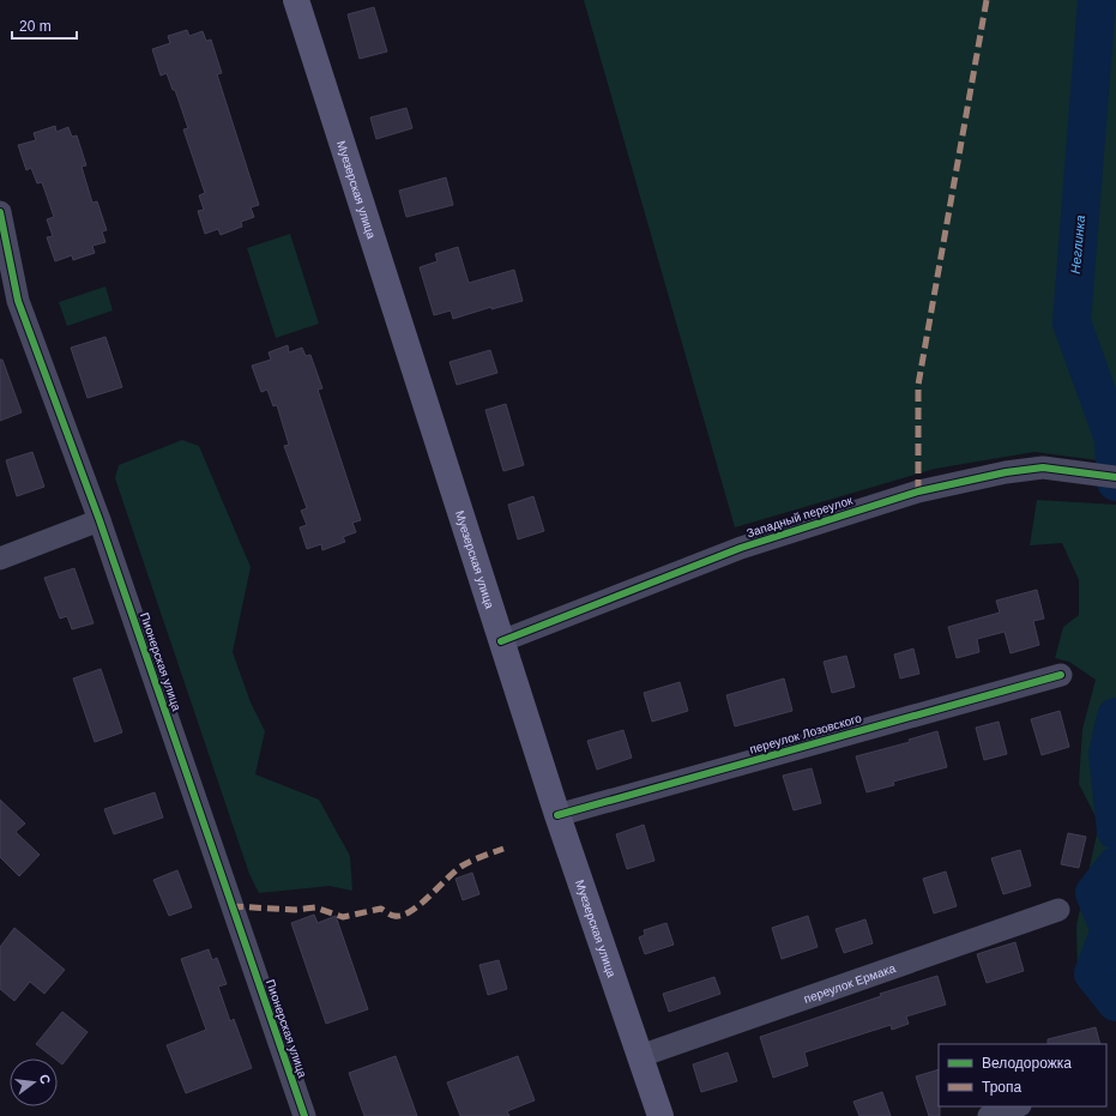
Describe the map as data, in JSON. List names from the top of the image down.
{
  "streets": {
    "main road": ["Муезерская улица"],
    "street": [
      "Западный переулок",
      "Пионерская улица",
      "переулок Лозовского",
      "переулок Ермака"
    ]
  },
  "crossings": [
    ["Муезерская улица", "Западный переулок"],
    ["Муезерская улица", "переулок Лозовского"],
    ["Муезерская улица", "переулок Ермака"]
  ],
  "water": ["Неглинка"],
  "legend": ["Велодорожка", "Тропа"],
  "scale_bar": "20 m",
  "north": "right"
}
